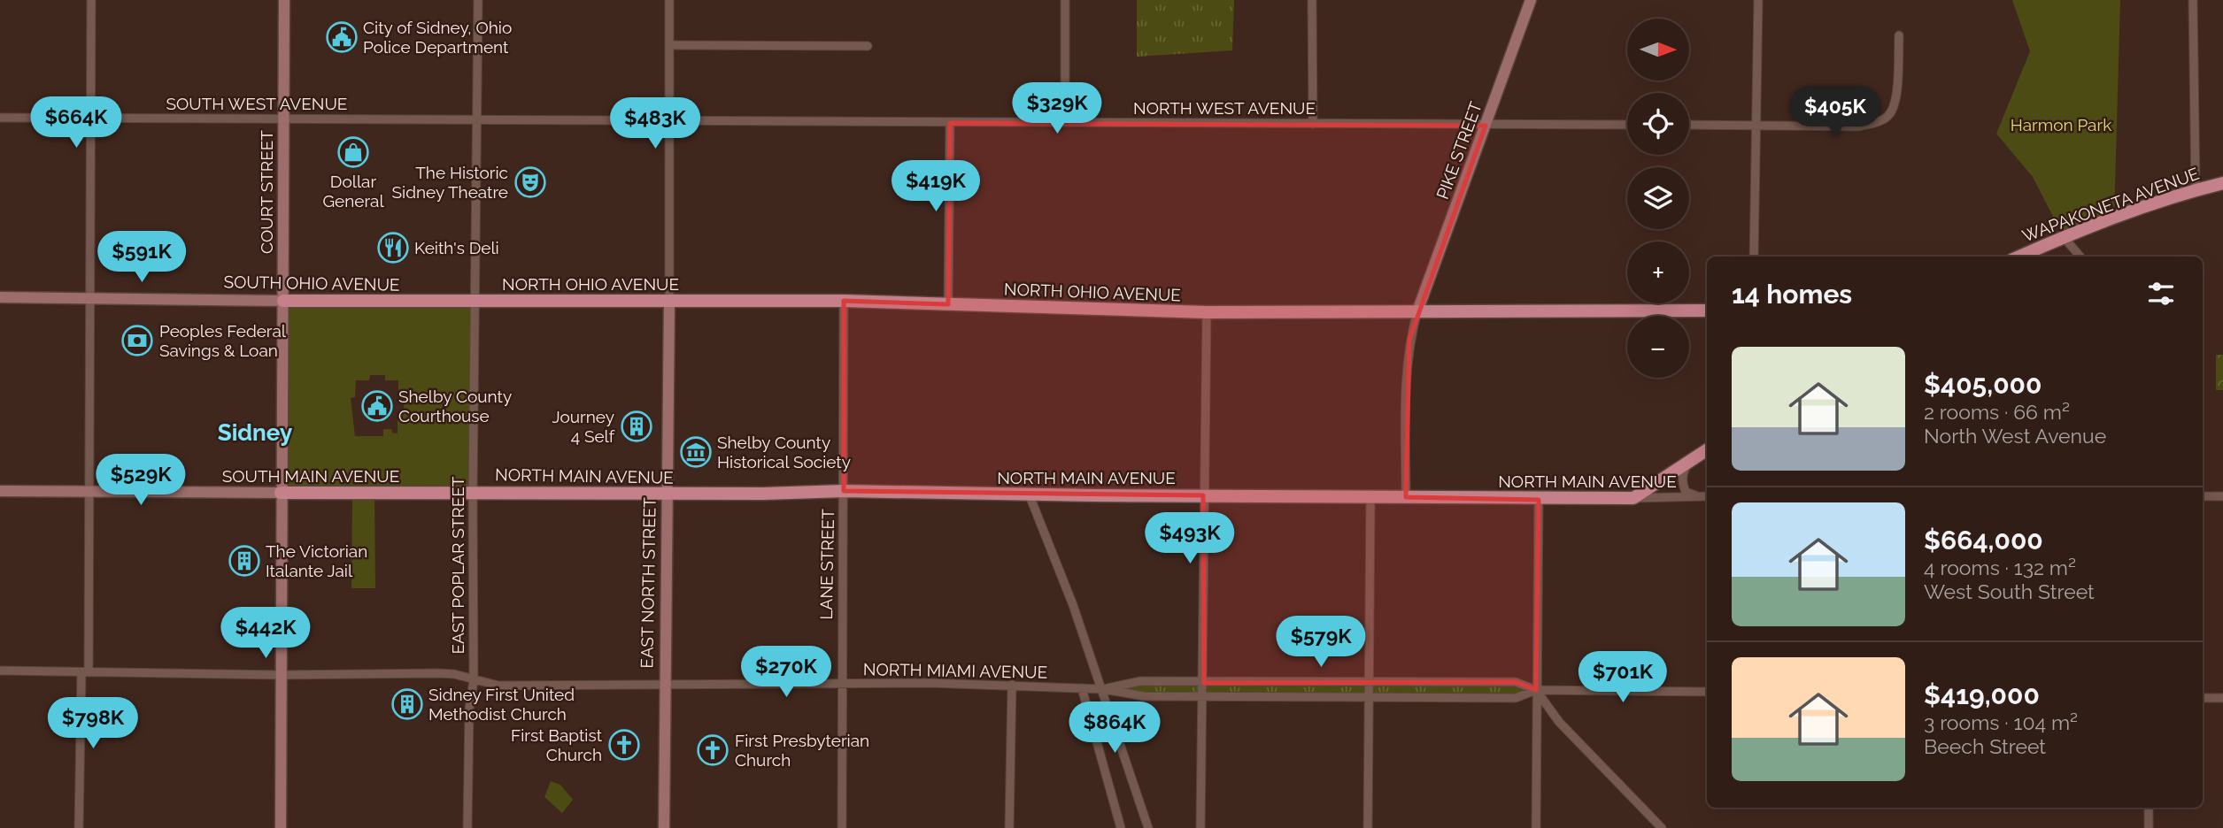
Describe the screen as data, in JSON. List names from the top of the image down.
{
  "streets": {
    "main road": [
      "PIKE STREET",
      "COURT STREET",
      "WAPAKONETA AVENUE",
      "SOUTH OHIO AVENUE",
      "NORTH OHIO AVENUE",
      "SOUTH MAIN AVENUE",
      "NORTH MAIN AVENUE",
      "EAST NORTH STREET"
    ],
    "street": [
      "SOUTH WEST AVENUE",
      "NORTH WEST AVENUE",
      "LANE STREET",
      "EAST POPLAR STREET",
      "NORTH MIAMI AVENUE"
    ]
  },
  "crossings": [
    ["SOUTH WEST AVENUE", "NORTH WEST AVENUE"],
    ["SOUTH WEST AVENUE", "COURT STREET"],
    ["SOUTH WEST AVENUE", "EAST POPLAR STREET"],
    ["NORTH WEST AVENUE", "PIKE STREET"],
    ["NORTH WEST AVENUE", "EAST POPLAR STREET"],
    ["PIKE STREET", "NORTH OHIO AVENUE"],
    ["COURT STREET", "SOUTH OHIO AVENUE"],
    ["COURT STREET", "SOUTH MAIN AVENUE"],
    ["COURT STREET", "NORTH MIAMI AVENUE"],
    ["SOUTH OHIO AVENUE", "NORTH OHIO AVENUE"],
    ["SOUTH OHIO AVENUE", "EAST POPLAR STREET"],
    ["NORTH OHIO AVENUE", "LANE STREET"],
    ["NORTH OHIO AVENUE", "EAST POPLAR STREET"],
    ["NORTH OHIO AVENUE", "EAST NORTH STREET"],
    ["SOUTH MAIN AVENUE", "NORTH MAIN AVENUE"],
    ["SOUTH MAIN AVENUE", "EAST POPLAR STREET"],
    ["NORTH MAIN AVENUE", "LANE STREET"],
    ["NORTH MAIN AVENUE", "EAST POPLAR STREET"],
    ["NORTH MAIN AVENUE", "EAST NORTH STREET"],
    ["LANE STREET", "NORTH MIAMI AVENUE"],
    ["EAST POPLAR STREET", "NORTH MIAMI AVENUE"],
    ["EAST NORTH STREET", "NORTH MIAMI AVENUE"]
  ],
  "districts": ["Sidney"],
  "parks": ["Harmon Park"],
  "places": {
    "public building": ["City of Sidney, Ohio Police Department", "Shelby County Courthouse"],
    "shop": ["Dollar General"],
    "theatre": ["The Historic Sidney Theatre"],
    "restaurant": ["Keith's Deli"],
    "bank": ["Peoples Federal Savings & Loan"],
    "building": ["Journey 4 Self", "The Victorian Italante Jail", "Sidney First United Methodist Church"],
    "museum": ["Shelby County Historical Society"],
    "church": ["First Baptist Church", "First Presbyterian Church"]
  },
  "north": "right",
  "page": {
    "map_buttons": ["+", "−"],
    "price": [
      "$329K",
      "$405K",
      "$664K",
      "$483K",
      "$419K",
      "$591K",
      "$529K",
      "$493K",
      "$442K",
      "$579K",
      "$270K",
      "$701K",
      "$798K",
      "$864K"
    ],
    "heading": "14 homes",
    "list": [
      {
        "name": "$405,000",
        "note": "2 rooms · 66 m² · North West Avenue"
      },
      {
        "name": "$664,000",
        "note": "4 rooms · 132 m² · West South Street"
      },
      {
        "name": "$419,000",
        "note": "3 rooms · 104 m² · Beech Street"
      }
    ]
  }
}
